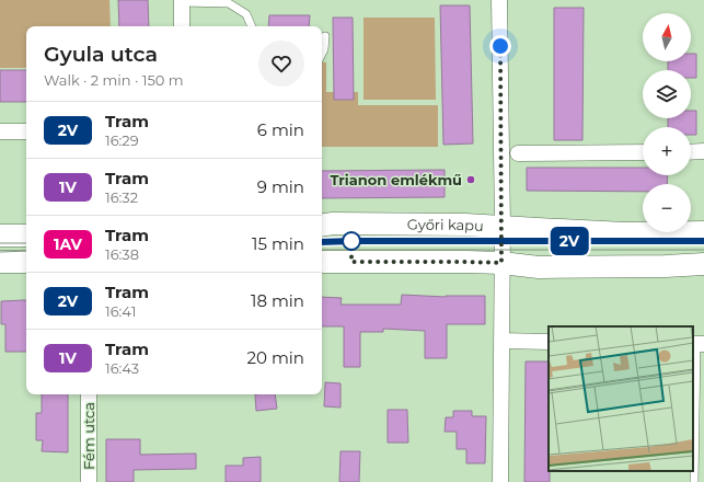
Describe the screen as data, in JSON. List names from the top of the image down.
{
  "streets": {
    "street": ["Győri kapu", "Fém utca"]
  },
  "places": ["Trianon emlékmű"],
  "lines": ["tram line 2V"],
  "north": "top",
  "page": {
    "on_map": "2V",
    "map_buttons": ["+", "−"],
    "heading": ["Gyula utca", "Walk · 2 min · 150 m"],
    "list": [
      {
        "mark": "2V",
        "name": "Tram",
        "note": "16:29",
        "value": "6 min"
      },
      {
        "mark": "1V",
        "name": "Tram",
        "note": "16:32",
        "value": "9 min"
      },
      {
        "mark": "1AV",
        "name": "Tram",
        "note": "16:38",
        "value": "15 min"
      },
      {
        "mark": "2V",
        "name": "Tram",
        "note": "16:41",
        "value": "18 min"
      },
      {
        "mark": "1V",
        "name": "Tram",
        "note": "16:43",
        "value": "20 min"
      }
    ]
  }
}
